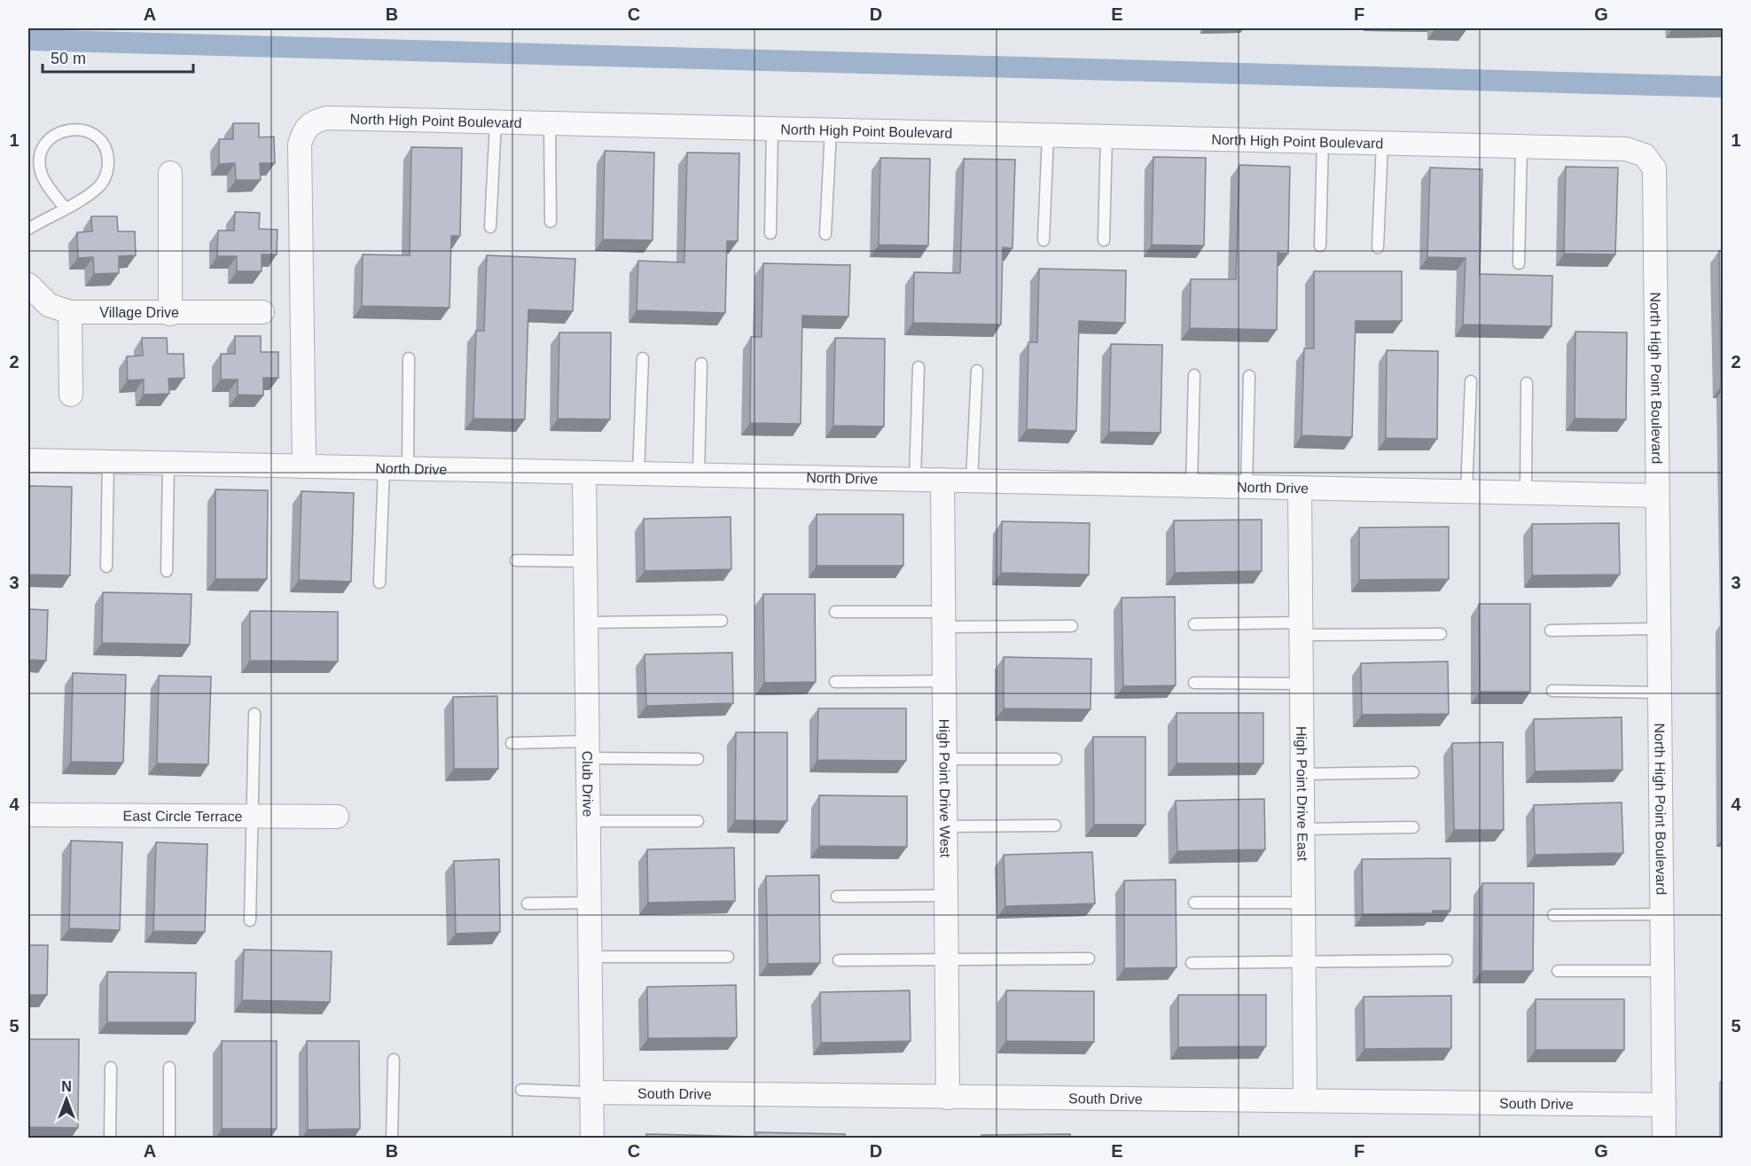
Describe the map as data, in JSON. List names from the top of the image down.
{
  "streets": {
    "street": [
      "North High Point Boulevard",
      "Village Drive",
      "North Drive",
      "Club Drive",
      "High Point Drive West",
      "High Point Drive East",
      "East Circle Terrace",
      "South Drive"
    ]
  },
  "crossings": [
    ["North High Point Boulevard", "North Drive"],
    ["North High Point Boulevard", "South Drive"],
    ["North Drive", "Club Drive"],
    ["North Drive", "High Point Drive West"],
    ["North Drive", "High Point Drive East"],
    ["Club Drive", "South Drive"],
    ["High Point Drive West", "South Drive"],
    ["High Point Drive East", "South Drive"]
  ],
  "scale_bar": "50 m",
  "north": "top",
  "grid": {
    "columns": [
      "A",
      "B",
      "C",
      "D",
      "E",
      "F",
      "G"
    ],
    "rows": [
      "1",
      "2",
      "3",
      "4",
      "5"
    ]
  }
}
